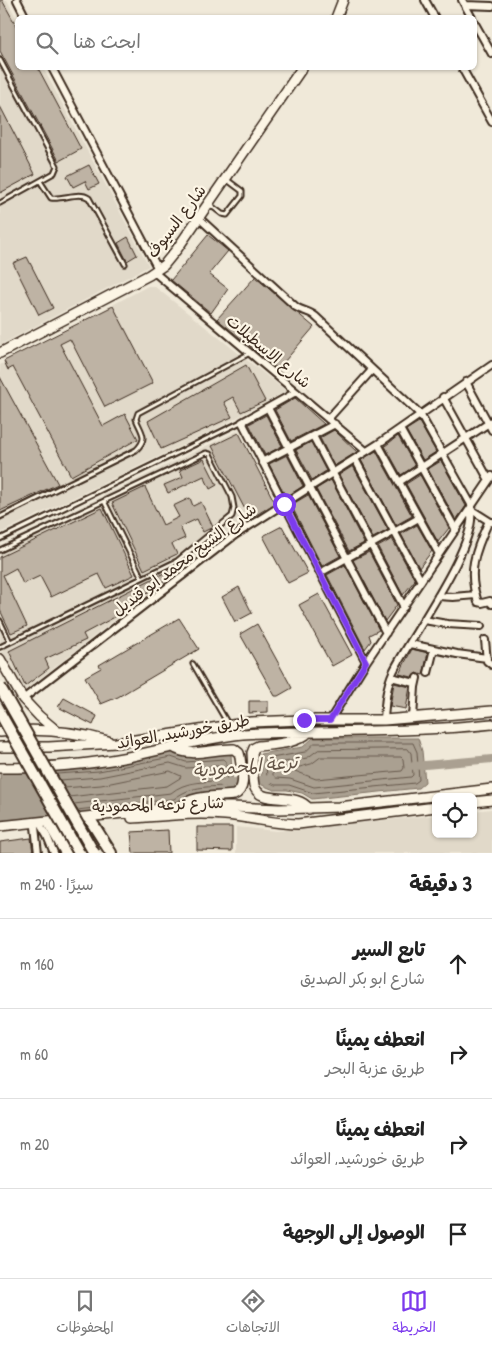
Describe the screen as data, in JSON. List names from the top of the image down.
{
  "streets": {
    "main road": ["شارع السيوف", "طريق خورشيد, العوائد", "شارع ترعه المحمودية"],
    "street": ["شارع الاسطبلات", "شارع الشيخ محمد ابو قنديل"]
  },
  "crossings": [
    ["شارع السيوف", "شارع الاسطبلات"],
    ["شارع الاسطبلات", "شارع الشيخ محمد ابو قنديل"]
  ],
  "water": ["ترعة المحمودية"],
  "page": {
    "search": "ابحث هنا",
    "heading": ["3 دقيقة", "سيرًا · 240 m"],
    "list": [
      ["تابع السير", "شارع ابو بكر الصديق", "160 m"],
      ["انعطف يمينًا", "طريق عزبة البحر", "60 m"],
      ["انعطف يمينًا", "طريق خورشيد, العوائد", "20 m"],
      "الوصول إلى الوجهة"
    ],
    "nav": ["الخريطة", "الاتجاهات", "المحفوظات"]
  }
}
